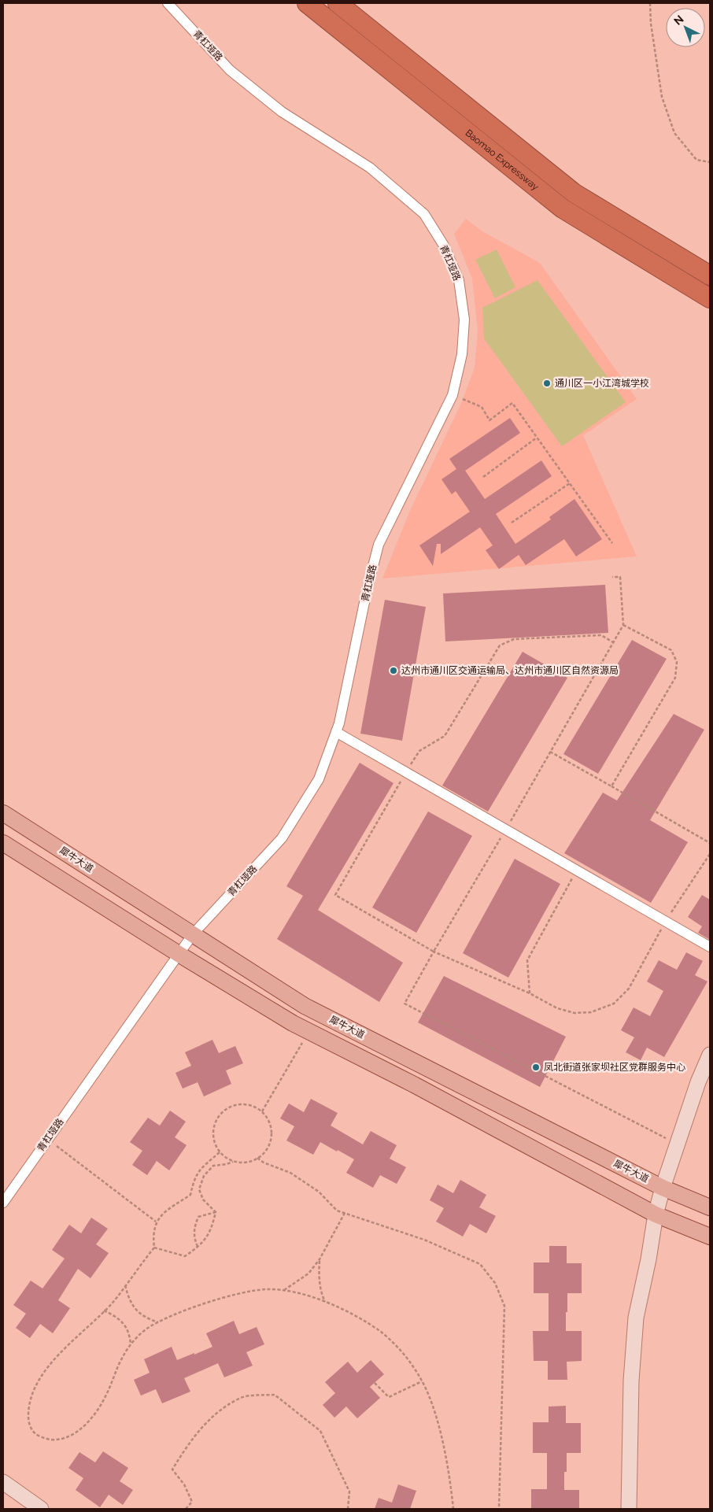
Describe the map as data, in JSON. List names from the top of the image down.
{
  "streets": {
    "highway": ["Baomao Expressway"],
    "main road": ["犀牛大道"],
    "street": ["青杠垭路"]
  },
  "crossings": [
    ["青杠垭路", "犀牛大道"]
  ],
  "places": ["通川区一小江湾城学校", "达州市通川区交通运输局、达州市通川区自然资源局", "凤北街道张家坝社区党群服务中心"],
  "north": "top left"
}
